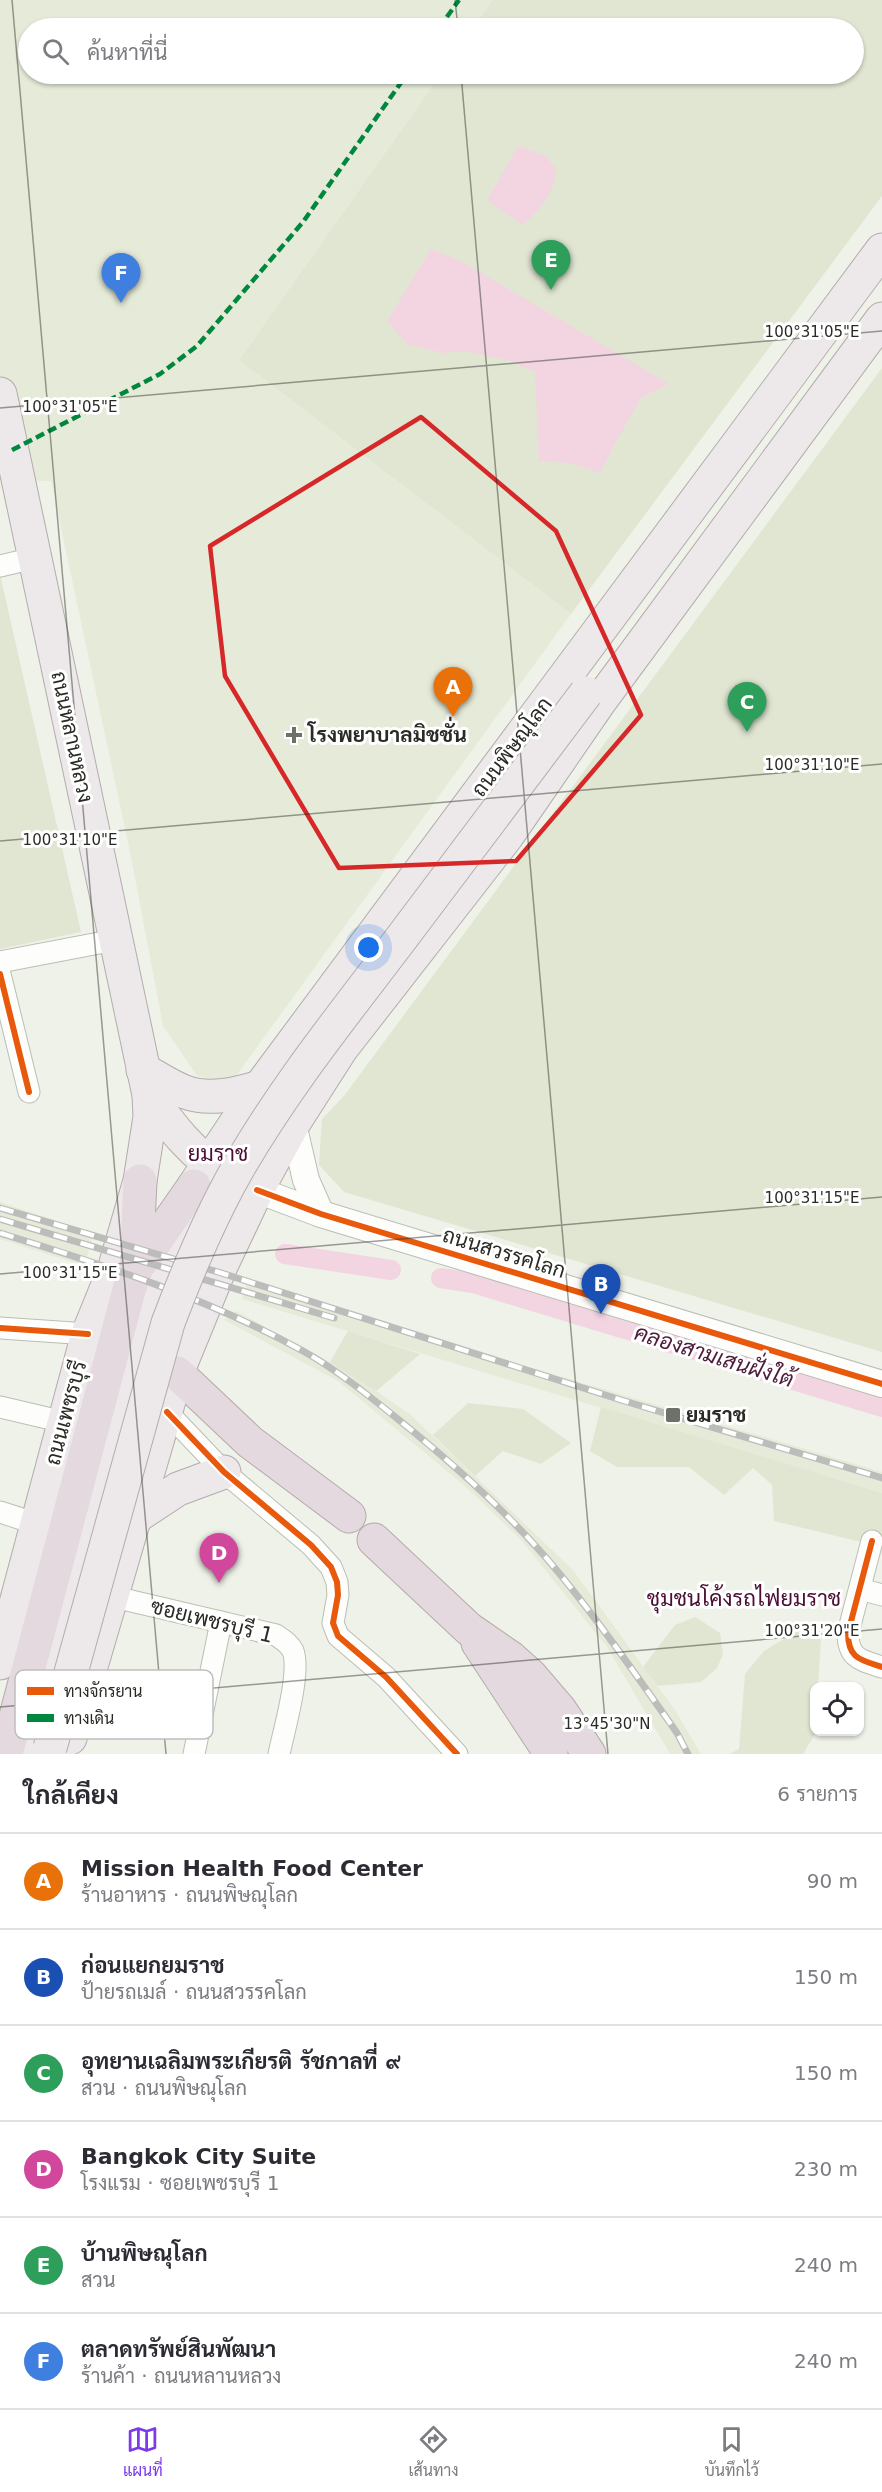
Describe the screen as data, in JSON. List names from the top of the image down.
{
  "streets": {
    "main road": ["ถนนหลานหลวง", "ถนนพิษณุโลก", "ถนนเพชรบุรี"],
    "street": ["ถนนสวรรคโลก", "ซอยเพชรบุรี 1"]
  },
  "crossings": [
    ["ถนนหลานหลวง", "ถนนพิษณุโลก"],
    ["ถนนหลานหลวง", "ถนนสวรรคโลก"],
    ["ถนนหลานหลวง", "ถนนเพชรบุรี"],
    ["ถนนพิษณุโลก", "ถนนสวรรคโลก"]
  ],
  "districts": ["ยมราช", "ชุมชนโค้งรถไฟยมราช"],
  "water": ["คลองสามเสนฝั่งใต้"],
  "places": {
    "health": ["โรงพยาบาลมิชชั่น"],
    "transit": ["ยมราช"]
  },
  "legend": ["ทางจักรยาน", "ทางเดิน"],
  "page": {
    "search": "ค้นหาที่นี่",
    "pins": [
      "E",
      "F",
      "A",
      "C",
      "B",
      "D"
    ],
    "heading": ["ใกล้เคียง", "6 รายการ"],
    "list": [
      {
        "mark": "A",
        "name": "Mission Health Food Center",
        "note": "ร้านอาหาร · ถนนพิษณุโลก",
        "value": "90 m"
      },
      {
        "mark": "B",
        "name": "ก่อนแยกยมราช",
        "note": "ป้ายรถเมล์ · ถนนสวรรคโลก",
        "value": "150 m"
      },
      {
        "mark": "C",
        "name": "อุทยานเฉลิมพระเกียรติ รัชกาลที่ ๙",
        "note": "สวน · ถนนพิษณุโลก",
        "value": "150 m"
      },
      {
        "mark": "D",
        "name": "Bangkok City Suite",
        "note": "โรงแรม · ซอยเพชรบุรี 1",
        "value": "230 m"
      },
      {
        "mark": "E",
        "name": "บ้านพิษณุโลก",
        "note": "สวน",
        "value": "240 m"
      },
      {
        "mark": "F",
        "name": "ตลาดทรัพย์สินพัฒนา",
        "note": "ร้านค้า · ถนนหลานหลวง",
        "value": "240 m"
      }
    ],
    "nav": ["แผนที่", "เส้นทาง", "บันทึกไว้"]
  },
  "coordinates": [
    "100°31'05\"E",
    "100°31'10\"E",
    "100°31'15\"E",
    "100°31'20\"E",
    "13°45'30\"N"
  ]
}
